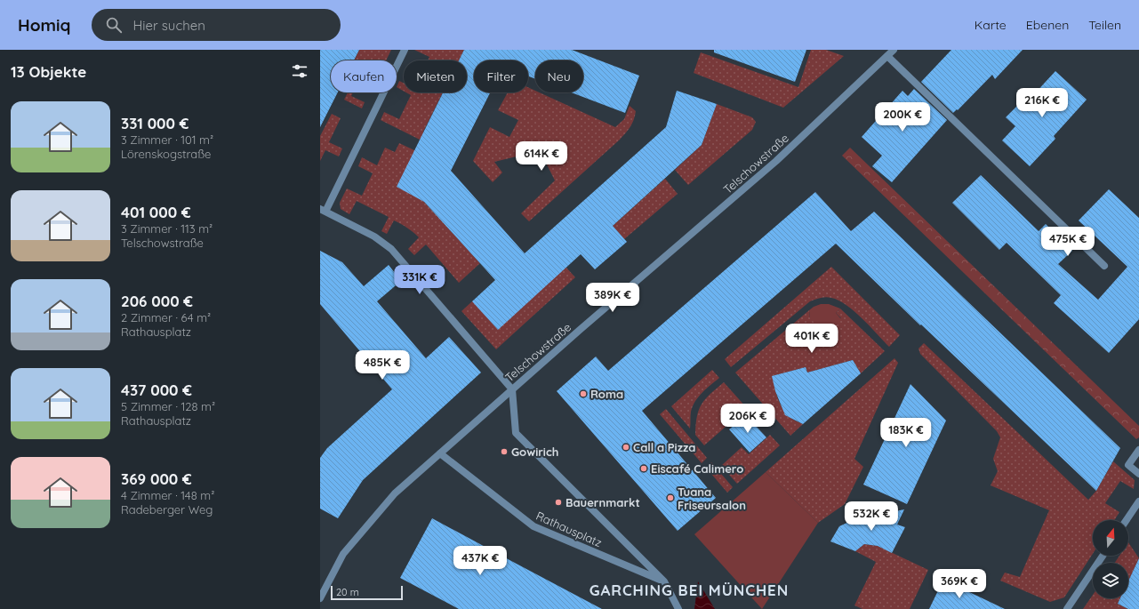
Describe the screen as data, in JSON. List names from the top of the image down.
{
  "streets": {
    "street": ["Telschowstraße", "Rathausplatz"]
  },
  "crossings": [
    ["Telschowstraße", "Rathausplatz"]
  ],
  "districts": ["GARCHING BEI MÜNCHEN"],
  "places": [
    "Roma",
    "Call a Pizza",
    "Gowirich",
    "Eiscafé Calimero",
    "Tuana Friseursalon",
    "Bauernmarkt"
  ],
  "scale_bar": "20 m",
  "north": "top",
  "page": {
    "header": "Homiq",
    "search": "Hier suchen",
    "nav": ["Karte", "Ebenen", "Teilen"],
    "heading": "13 Objekte",
    "chip": [
      "Kaufen",
      "Mieten",
      "Filter",
      "Neu"
    ],
    "price": [
      "216K €",
      "200K €",
      "614K €",
      "475K €",
      "331K €",
      "389K €",
      "401K €",
      "485K €",
      "206K €",
      "183K €",
      "532K €",
      "437K €",
      "369K €"
    ],
    "list": [
      {
        "name": "331 000 €",
        "note": "3 Zimmer · 101 m² · Lörenskogstraße"
      },
      {
        "name": "401 000 €",
        "note": "3 Zimmer · 113 m² · Telschowstraße"
      },
      {
        "name": "206 000 €",
        "note": "2 Zimmer · 64 m² · Rathausplatz"
      },
      {
        "name": "437 000 €",
        "note": "5 Zimmer · 128 m² · Rathausplatz"
      },
      {
        "name": "369 000 €",
        "note": "4 Zimmer · 148 m² · Radeberger Weg"
      }
    ],
    "scale": "20 m"
  }
}
